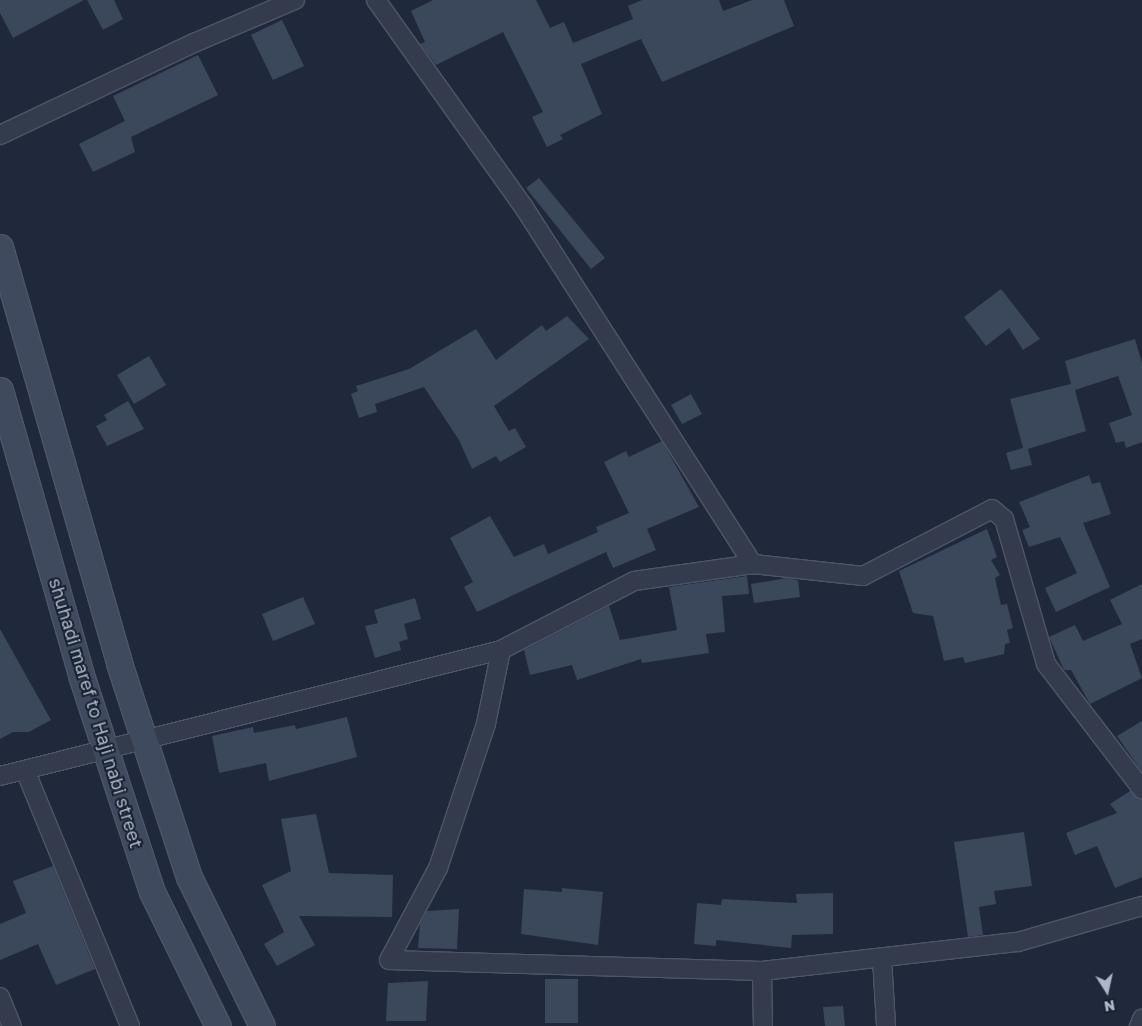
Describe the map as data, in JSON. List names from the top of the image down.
{
  "streets": {
    "main road": ["shuhadi maref to Haji nabi street"]
  },
  "north": "bottom"
}
